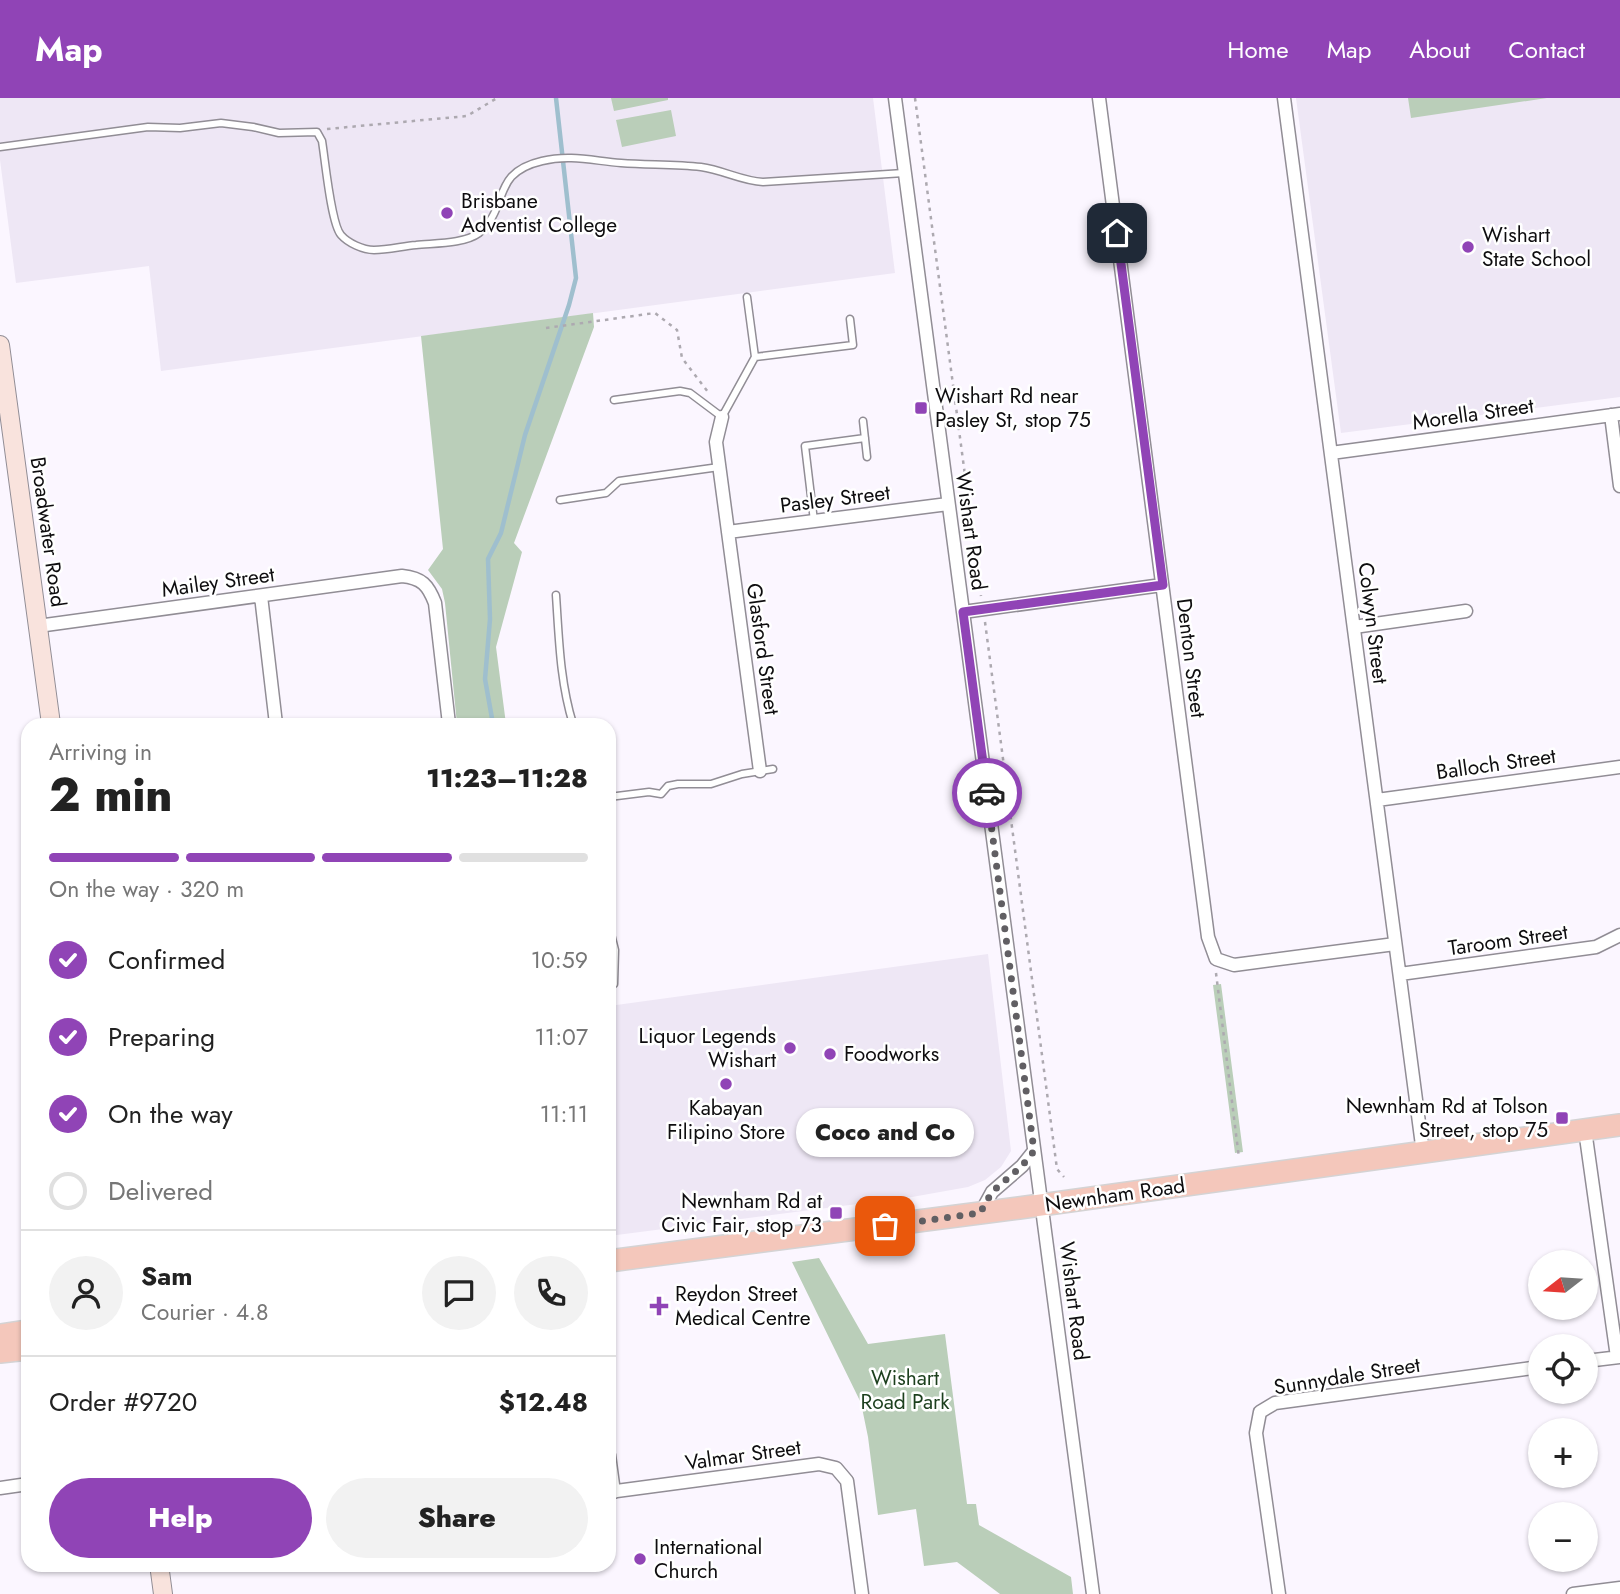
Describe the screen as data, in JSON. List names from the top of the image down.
{
  "streets": {
    "main road": ["Broadwater Road", "Newnham Road"],
    "street": [
      "Morella Street",
      "Pasley Street",
      "Wishart Road",
      "Mailey Street",
      "Colwyn Street",
      "Glasford Street",
      "Denton Street",
      "Balloch Street",
      "Taroom Street",
      "Sunnydale Street",
      "Valmar Street"
    ]
  },
  "crossings": [
    ["Morella Street", "Colwyn Street"],
    ["Pasley Street", "Wishart Road"],
    ["Pasley Street", "Glasford Street"],
    ["Wishart Road", "Newnham Road"],
    ["Broadwater Road", "Mailey Street"],
    ["Colwyn Street", "Balloch Street"],
    ["Colwyn Street", "Taroom Street"],
    ["Colwyn Street", "Newnham Road"]
  ],
  "parks": ["Wishart Road Park"],
  "places": {
    "other": [
      "Brisbane Adventist College",
      "Wishart State School",
      "Liquor Legends Wishart",
      "Foodworks",
      "Kabayan Filipino Store",
      "Coco and Co",
      "International Church"
    ],
    "transit": ["Wishart Rd near Pasley St, stop 75", "Newnham Rd at Tolson Street, stop 75", "Newnham Rd at Civic Fair, stop 73"],
    "health": ["Reydon Street Medical Centre"]
  },
  "north": "left",
  "page": {
    "header": "Map",
    "nav": [
      "Home",
      "Map",
      "About",
      "Contact"
    ],
    "heading": ["2 min", "Arriving in", "11:23–11:28"],
    "panel": [
      "Sam",
      "Courier · 4.8",
      "Order #9720",
      "$12.48"
    ],
    "bar": "On the way · 320 m",
    "list": [
      ["Confirmed", "10:59"],
      ["Preparing", "11:07"],
      ["On the way", "11:11"],
      "Delivered"
    ],
    "bubble": "Coco and Co",
    "map_buttons": ["+", "−"],
    "buttons": ["Help", "Share"]
  }
}
